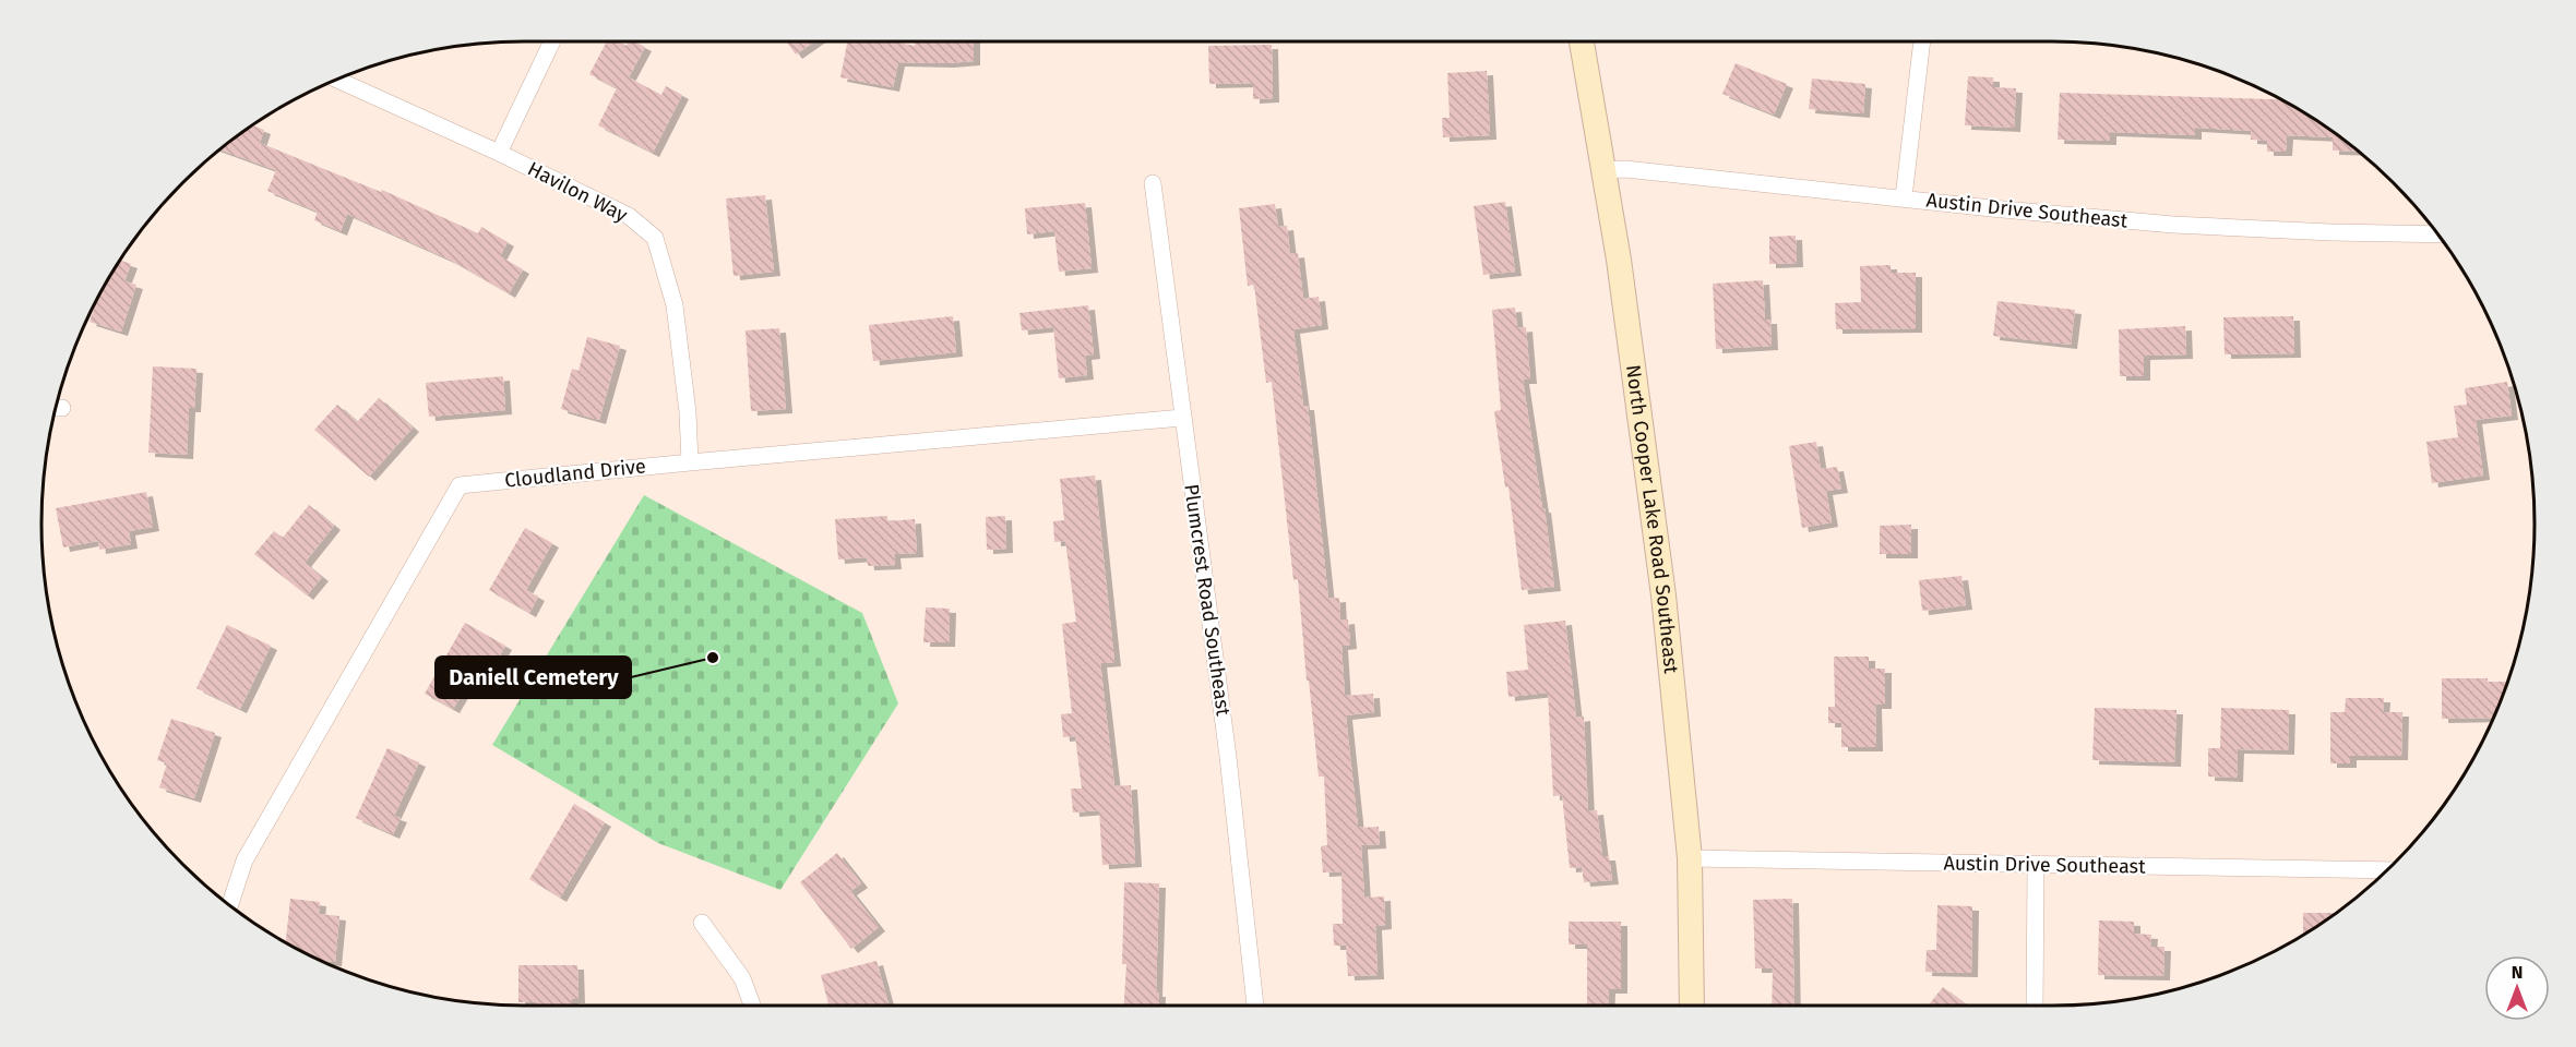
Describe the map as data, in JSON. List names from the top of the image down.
{
  "streets": {
    "street": [
      "Havilon Way",
      "Austin Drive Southeast",
      "Cloudland Drive",
      "North Cooper Lake Road Southeast",
      "Plumcrest Road Southeast"
    ]
  },
  "crossings": [
    ["Havilon Way", "Cloudland Drive"],
    ["Austin Drive Southeast", "North Cooper Lake Road Southeast"],
    ["Cloudland Drive", "Plumcrest Road Southeast"]
  ],
  "places": ["Daniell Cemetery"],
  "north": "top"
}
